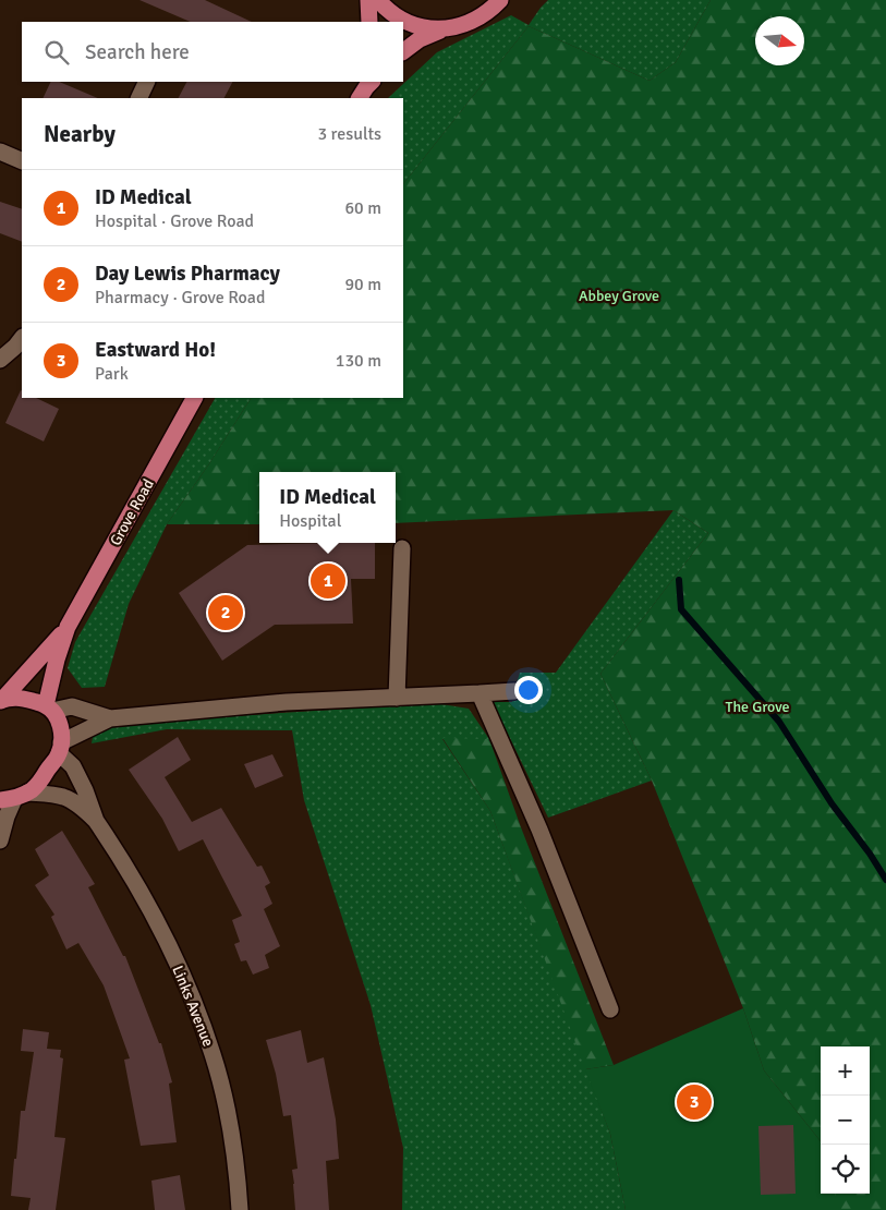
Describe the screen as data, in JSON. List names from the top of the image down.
{
  "streets": {
    "main road": ["Grove Road"],
    "street": ["Links Avenue"]
  },
  "parks": ["Abbey Grove", "The Grove"],
  "north": "right",
  "page": {
    "search": "Search here",
    "heading": ["Nearby", "3 results"],
    "list": [
      {
        "mark": "1",
        "name": "ID Medical",
        "note": "Hospital · Grove Road",
        "value": "60 m"
      },
      {
        "mark": "2",
        "name": "Day Lewis Pharmacy",
        "note": "Pharmacy · Grove Road",
        "value": "90 m"
      },
      {
        "mark": "3",
        "name": "Eastward Ho!",
        "note": "Park",
        "value": "130 m"
      }
    ],
    "popup": ["ID Medical", "Hospital"],
    "pins": ["1", "2", "3"],
    "map_buttons": ["+", "−"]
  }
}
